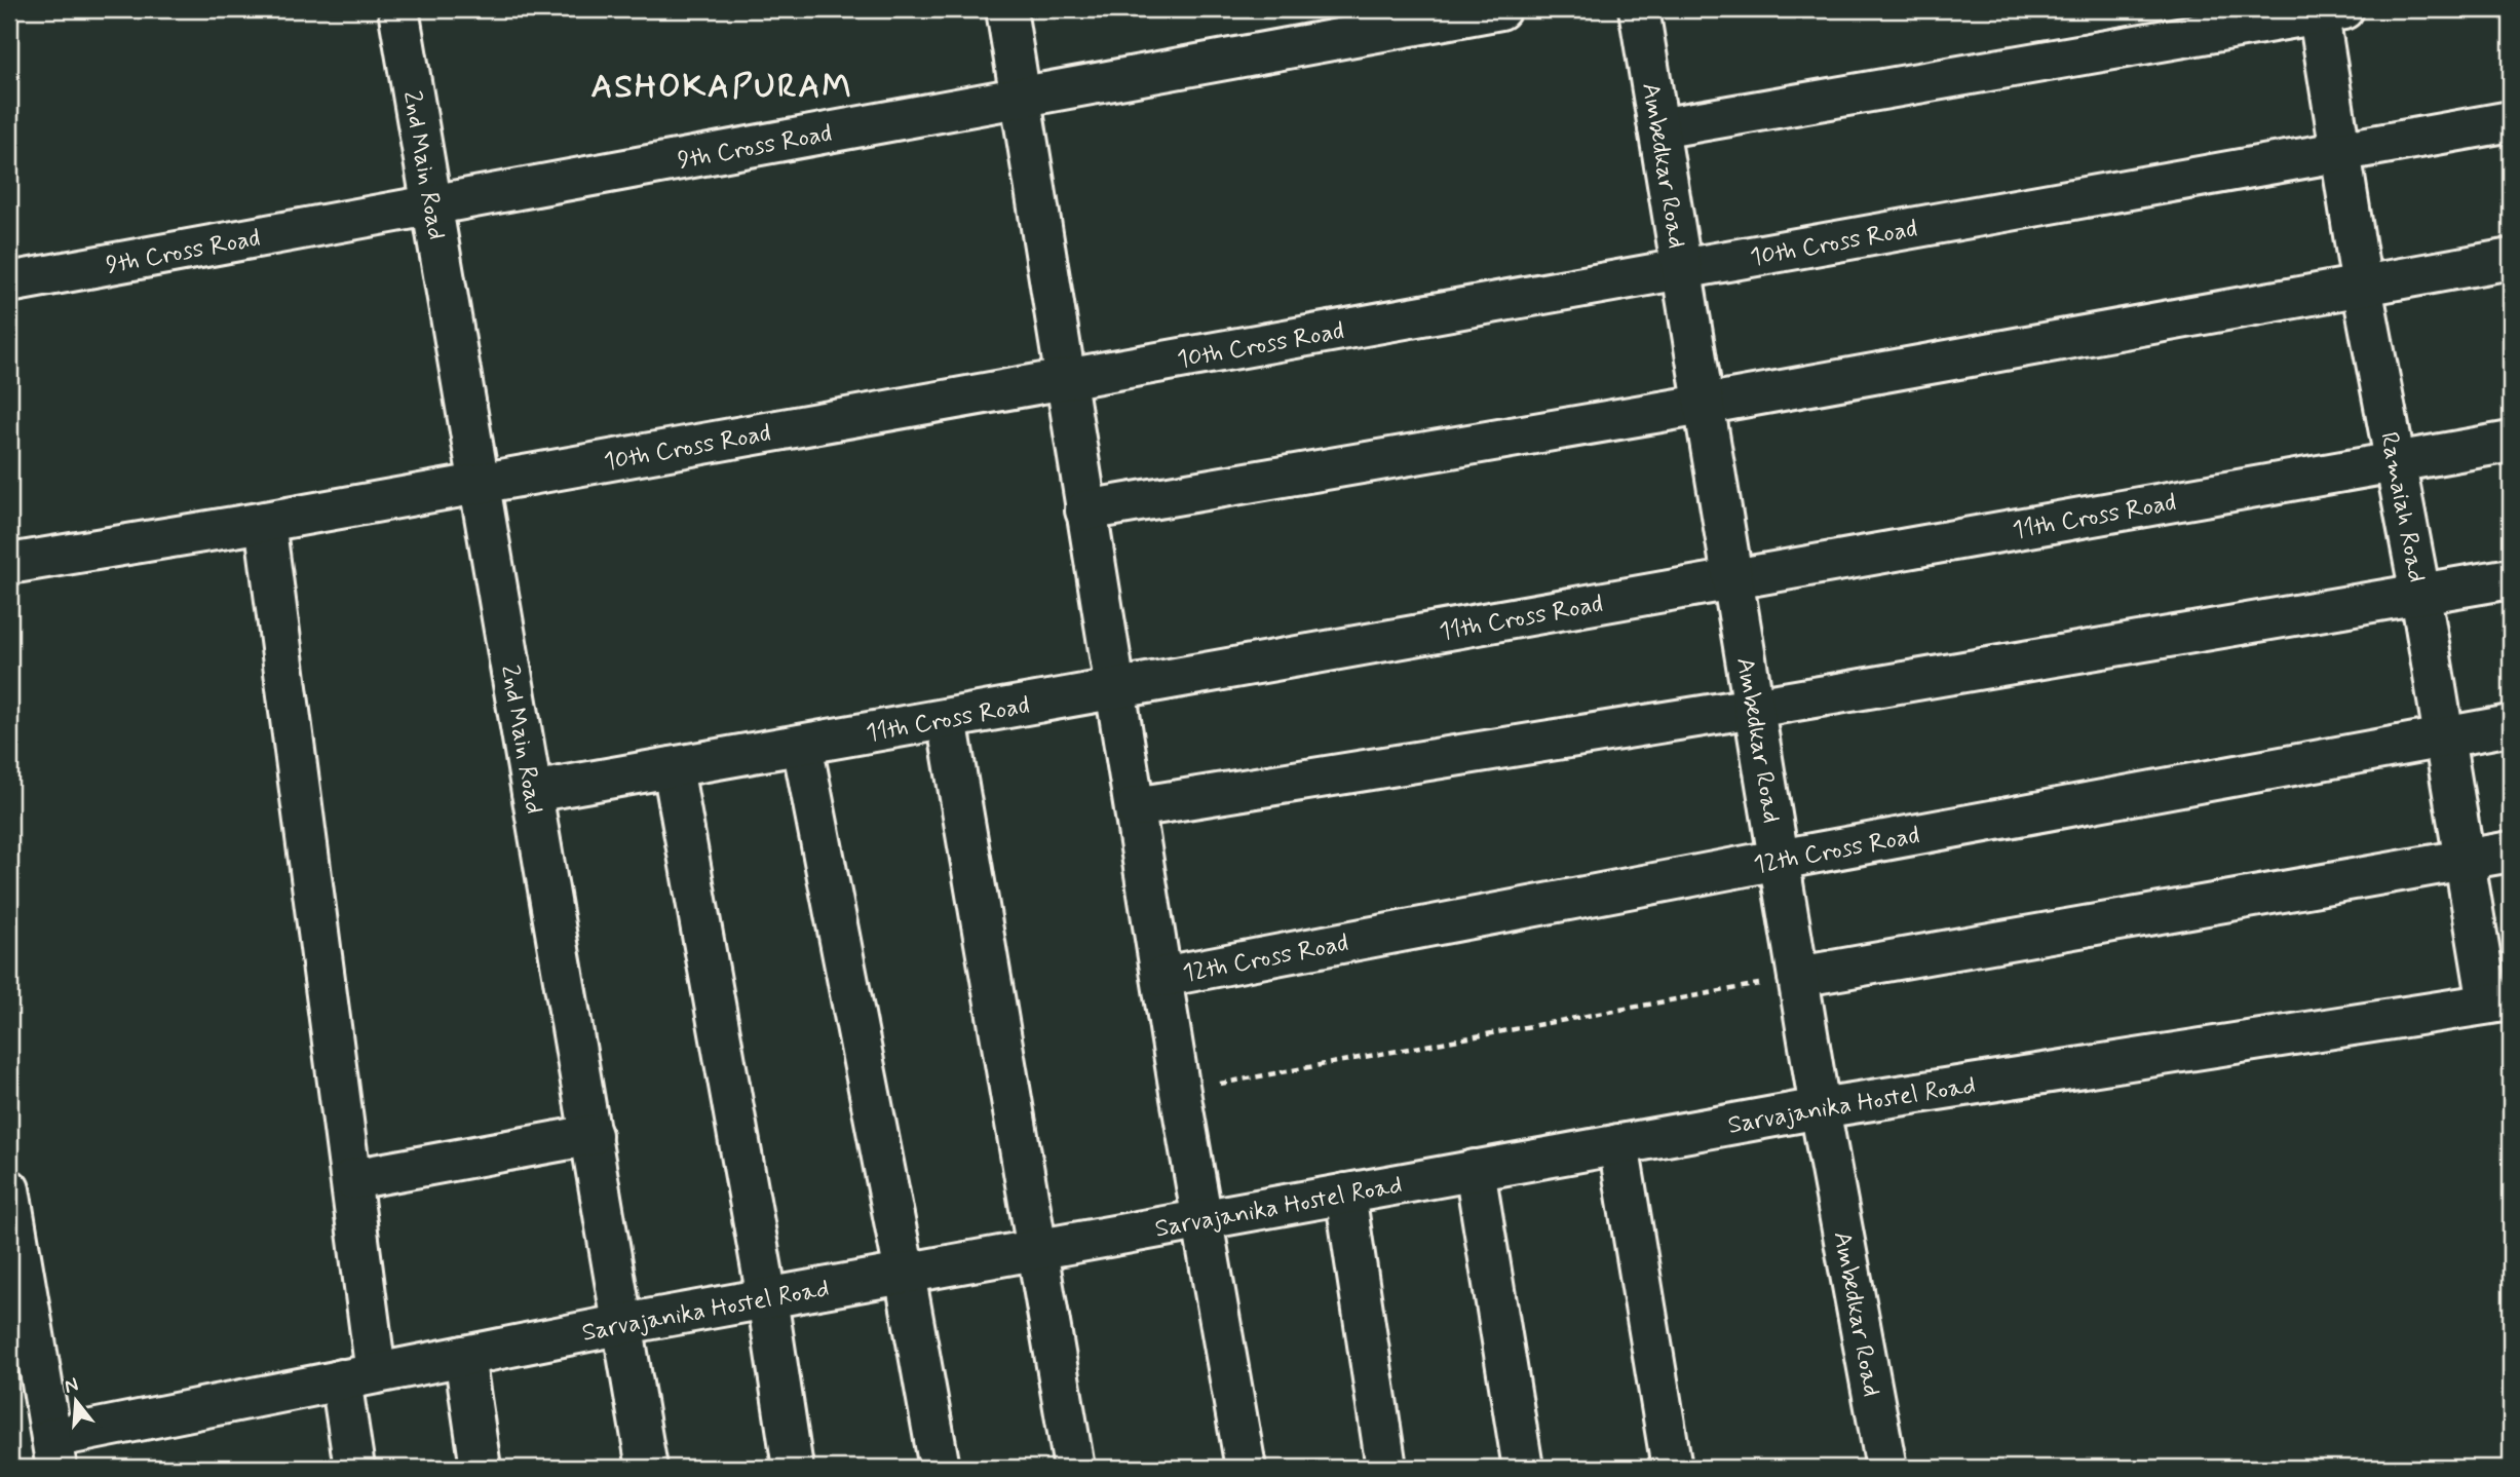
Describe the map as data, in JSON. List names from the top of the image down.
{
  "streets": {
    "street": [
      "9th Cross Road",
      "2nd Main Road",
      "Ambedkar Road",
      "10th Cross Road",
      "Ramaiah Road",
      "11th Cross Road",
      "12th Cross Road",
      "Sarvajanika Hostel Road"
    ]
  },
  "crossings": [
    ["9th Cross Road", "2nd Main Road"],
    ["2nd Main Road", "10th Cross Road"],
    ["2nd Main Road", "11th Cross Road"],
    ["2nd Main Road", "Sarvajanika Hostel Road"],
    ["Ambedkar Road", "10th Cross Road"],
    ["Ambedkar Road", "11th Cross Road"],
    ["Ambedkar Road", "12th Cross Road"],
    ["Ambedkar Road", "Sarvajanika Hostel Road"],
    ["10th Cross Road", "Ramaiah Road"],
    ["Ramaiah Road", "11th Cross Road"],
    ["Ramaiah Road", "12th Cross Road"],
    ["Ramaiah Road", "Sarvajanika Hostel Road"]
  ],
  "districts": ["ASHOKAPURAM"],
  "north": "top"
}
